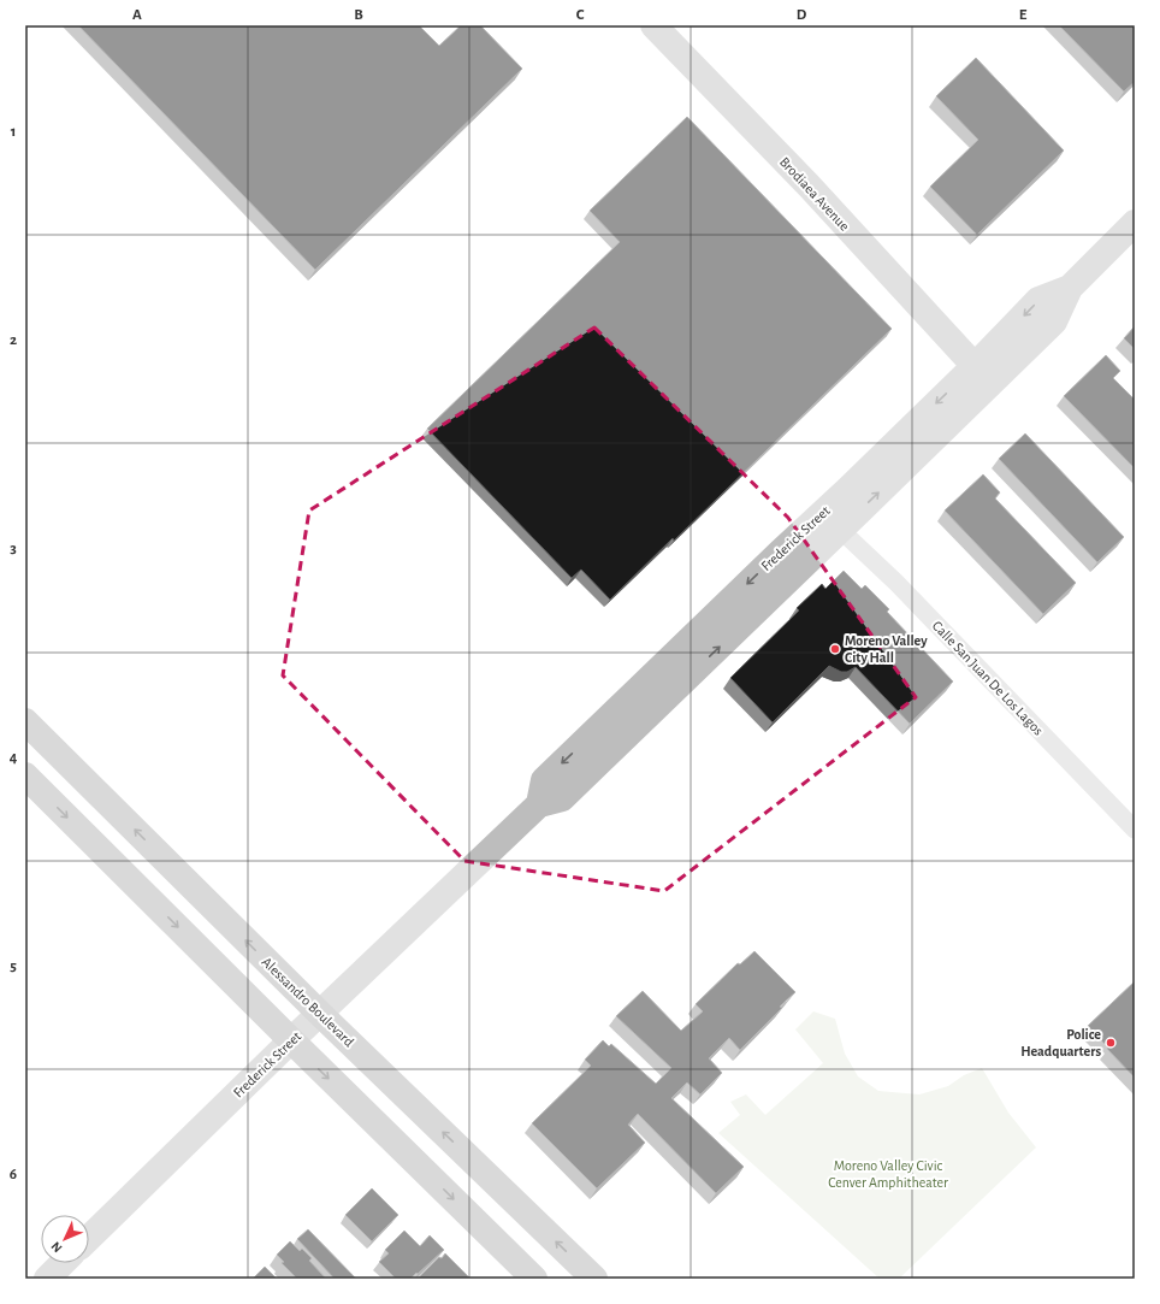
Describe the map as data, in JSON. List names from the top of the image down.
{
  "streets": {
    "main road": ["Brodiaea Avenue", "Frederick Street", "Alessandro Boulevard"],
    "street": ["Calle San Juan De Los Lagos"]
  },
  "crossings": [
    ["Brodiaea Avenue", "Frederick Street"],
    ["Frederick Street", "Calle San Juan De Los Lagos"],
    ["Frederick Street", "Alessandro Boulevard"]
  ],
  "parks": ["Moreno Valley Civic Cenver Amphitheater"],
  "places": ["Moreno Valley City Hall", "Police Headquarters"],
  "north": "bottom left",
  "grid": {
    "columns": [
      "A",
      "B",
      "C",
      "D",
      "E"
    ],
    "rows": [
      "1",
      "2",
      "3",
      "4",
      "5",
      "6"
    ]
  }
}
